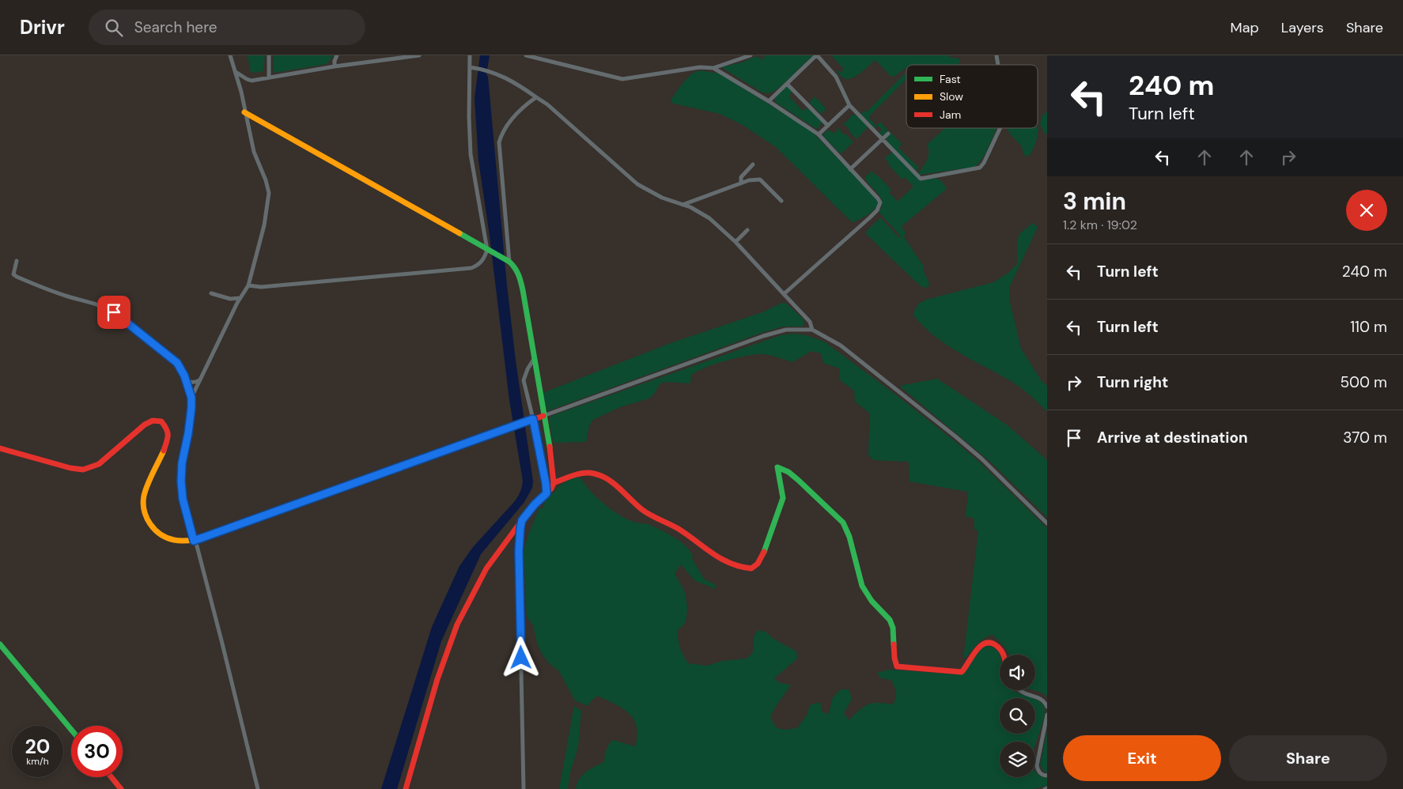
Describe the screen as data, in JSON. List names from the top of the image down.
{
  "legend": ["Fast", "Slow", "Jam"],
  "page": {
    "header": "Drivr",
    "search": "Search here",
    "nav": ["Map", "Layers", "Share"],
    "turn": ["240 m", "Turn left"],
    "heading": ["3 min", "1.2 km · 19:02"],
    "list": [
      {
        "name": "Turn left",
        "value": "240 m"
      },
      {
        "name": "Turn left",
        "value": "110 m"
      },
      {
        "name": "Turn right",
        "value": "500 m"
      },
      {
        "name": "Arrive at destination",
        "value": "370 m"
      }
    ],
    "speed": "20 km/h",
    "limit": "30",
    "buttons": ["Exit", "Share"]
  }
}
